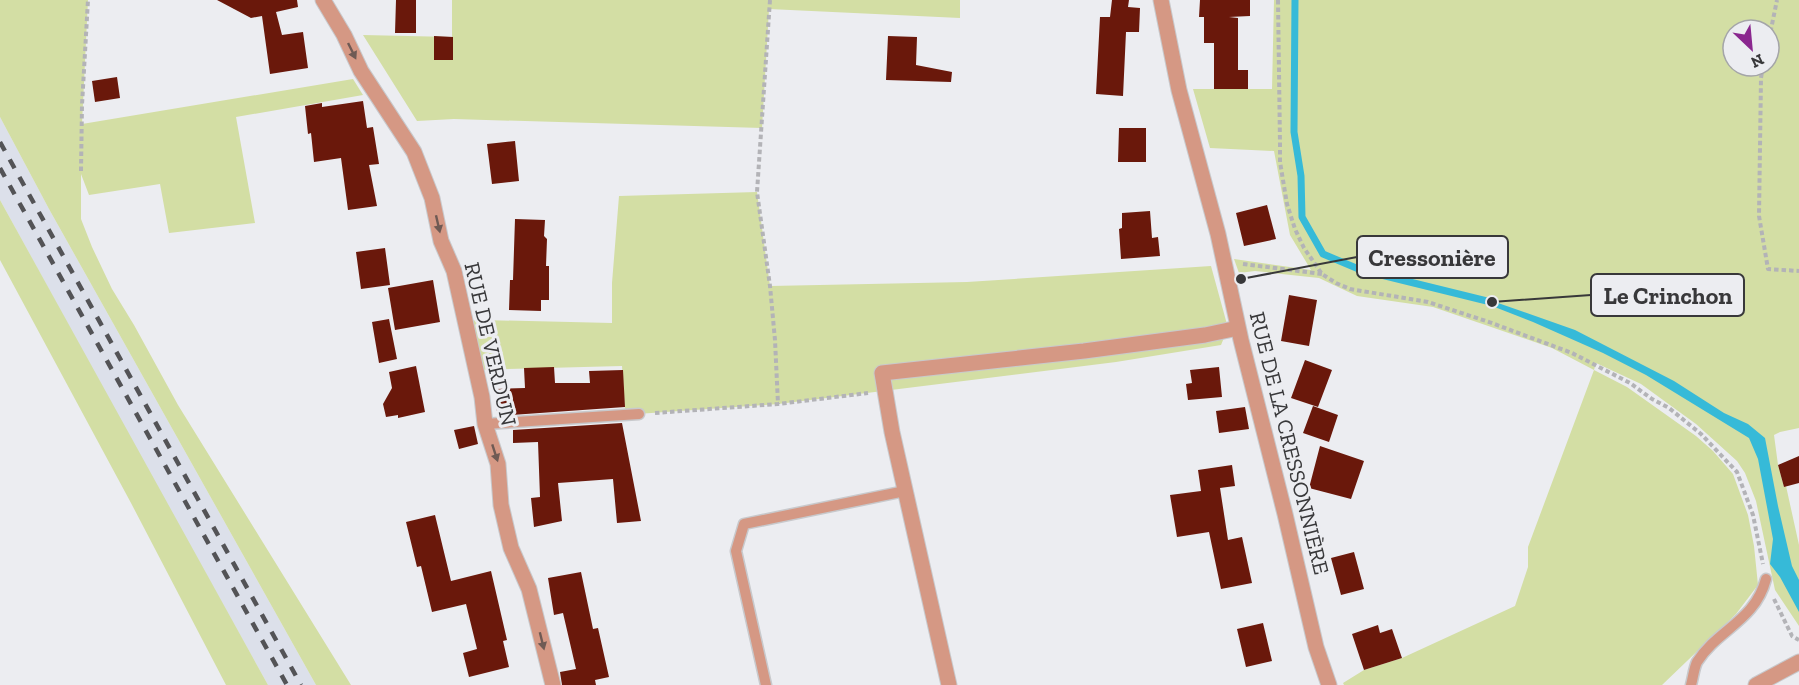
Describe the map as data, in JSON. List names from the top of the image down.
{
  "streets": {
    "street": ["RUE DE VERDUN", "RUE DE LA CRESSONNIÈRE"]
  },
  "one_way": ["RUE DE VERDUN"],
  "places": ["Cressonière", "Le Crinchon"],
  "north": "bottom right"
}
